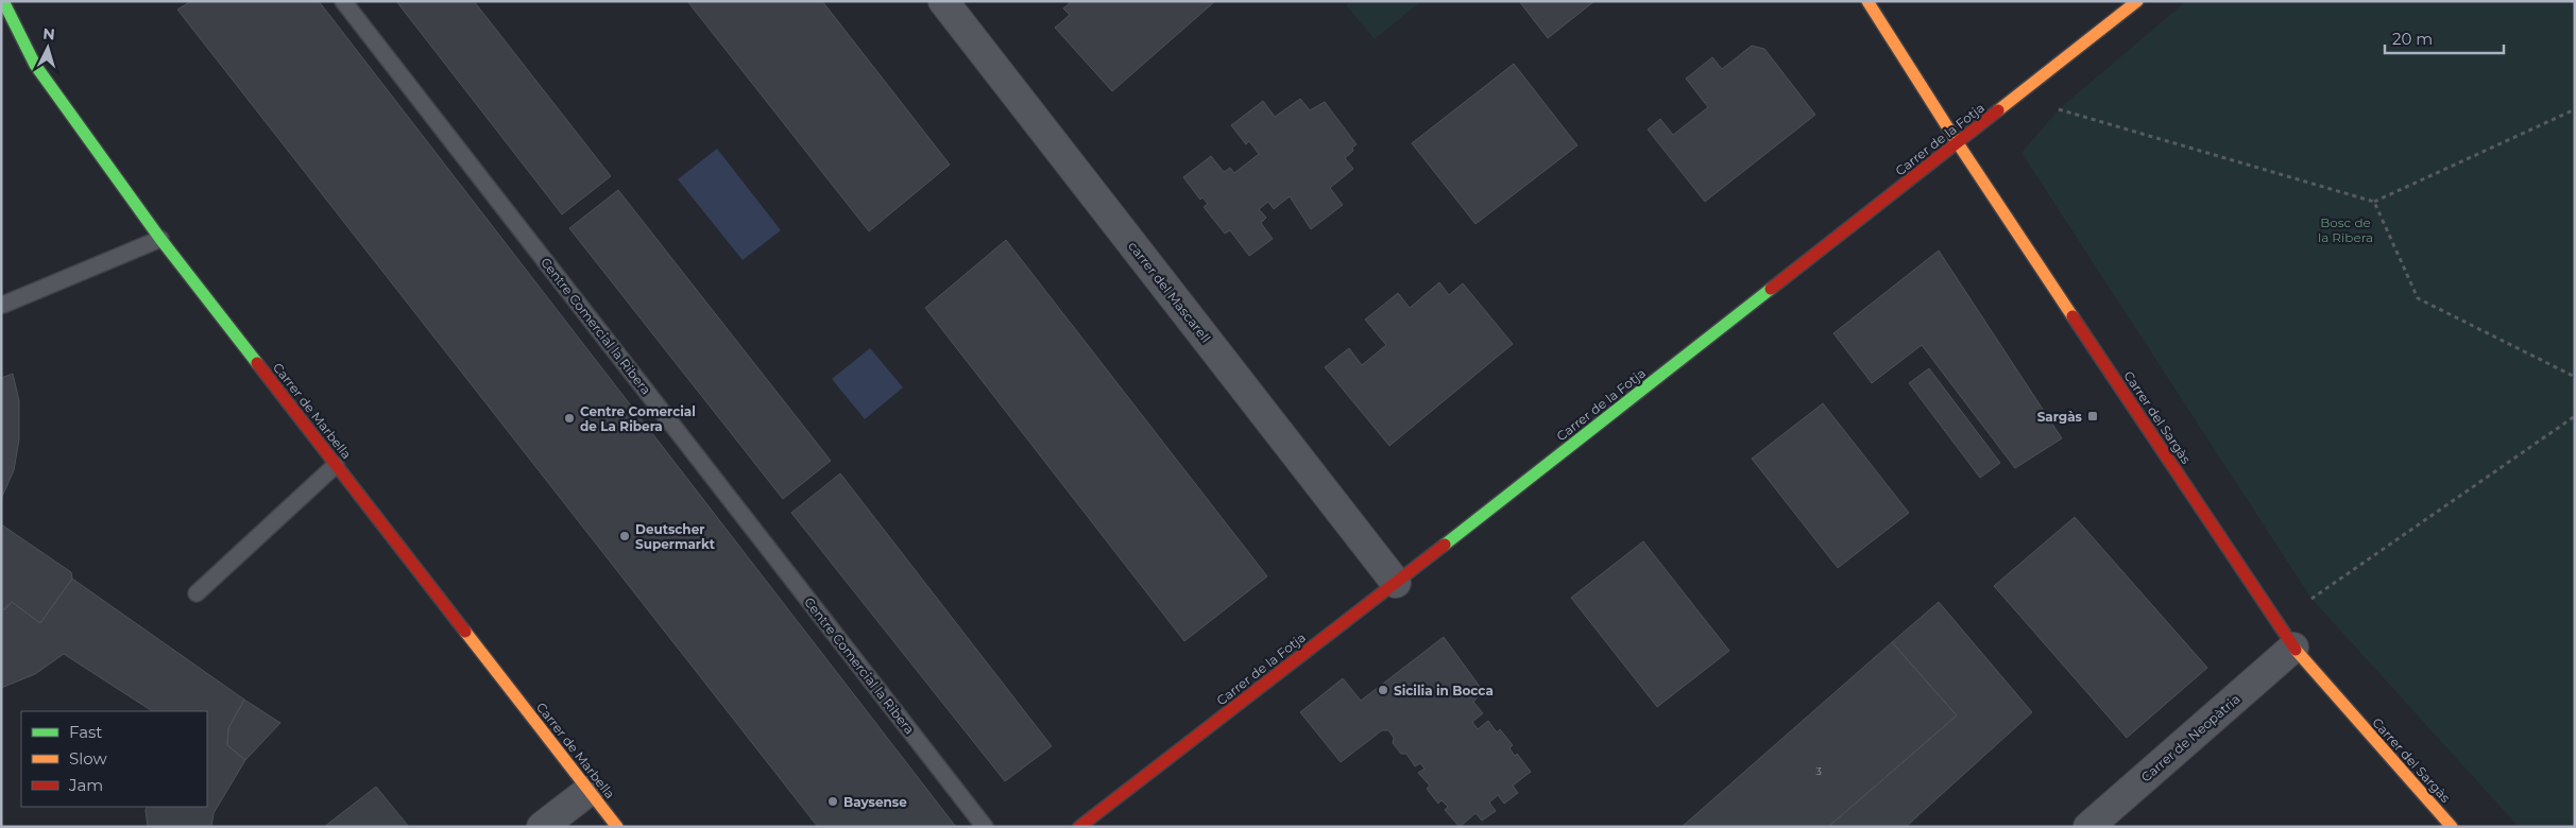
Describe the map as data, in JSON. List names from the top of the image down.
{
  "streets": {
    "street": [
      "Carrer de la Fotja",
      "carrer del Mascarell",
      "Carrer de Marbella",
      "Carrer del Sargàs",
      "Carrer de Neopàtria"
    ],
    "lane": ["Centre Comercial la Ribera"]
  },
  "crossings": [
    ["Carrer de la Fotja", "carrer del Mascarell"],
    ["Carrer de la Fotja", "Carrer del Sargàs"],
    ["Carrer del Sargàs", "Carrer de Neopàtria"]
  ],
  "parks": ["Bosc de la Ribera"],
  "places": {
    "transit": ["Sargàs"],
    "other": [
      "Centre Comercial de La Ribera",
      "Deutscher Supermarkt",
      "Sicilia in Bocca",
      "Baysense"
    ]
  },
  "house_numbers": ["3"],
  "legend": ["Fast", "Slow", "Jam"],
  "scale_bar": "20 m",
  "north": "top"
}
